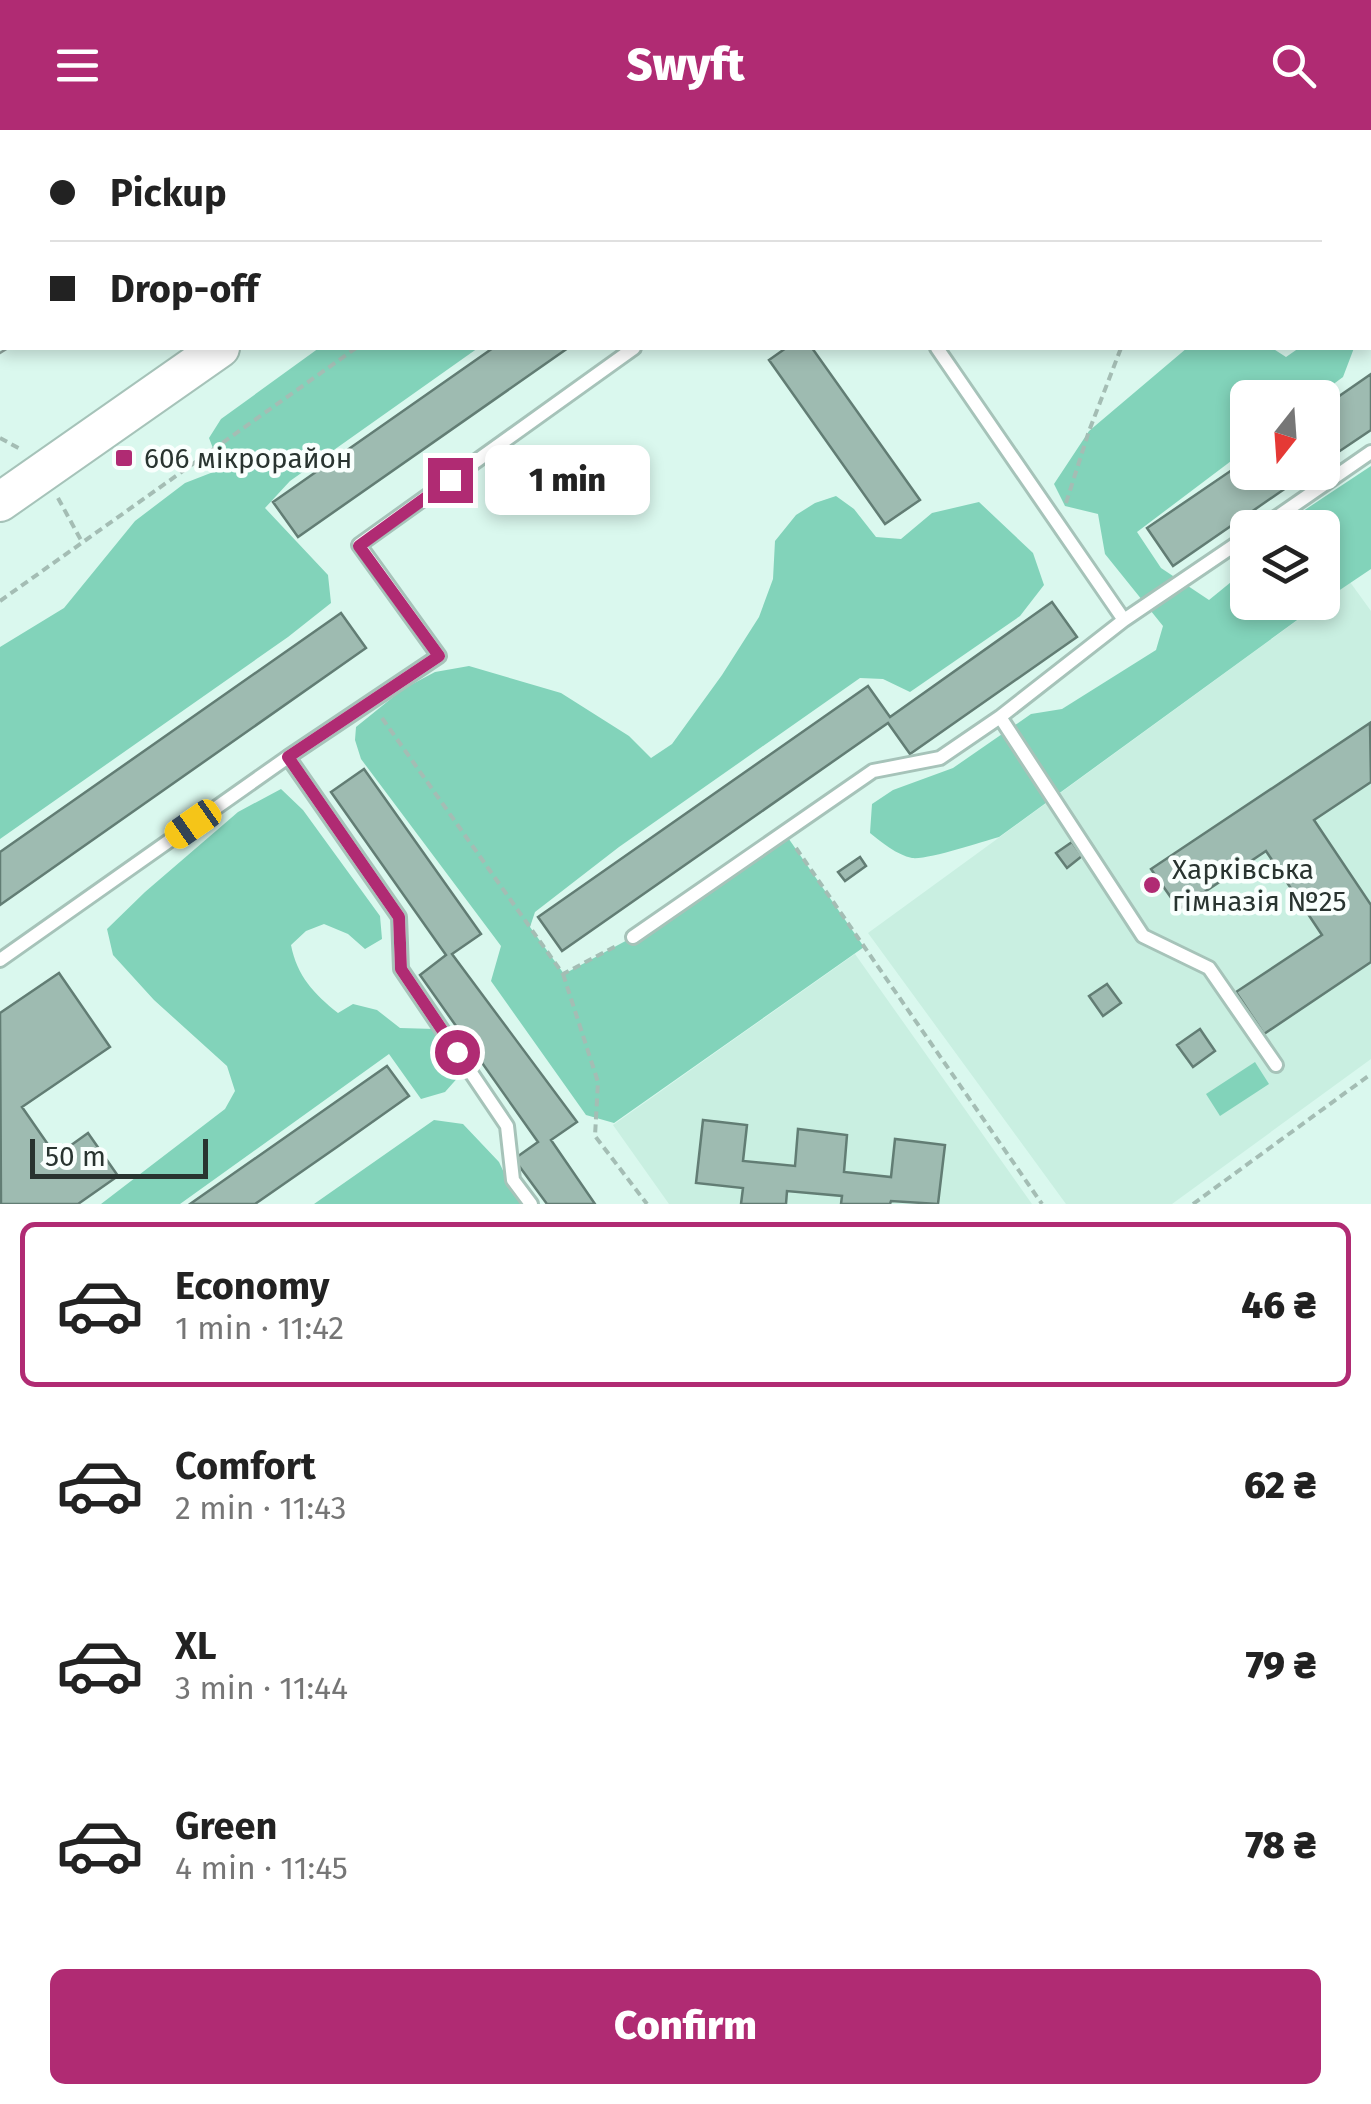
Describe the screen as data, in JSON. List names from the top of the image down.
{
  "places": {
    "transit": ["606 мікрорайон"],
    "other": ["Харківська гімназія №25"]
  },
  "scale_bar": "50 m",
  "north": "bottom",
  "page": {
    "header": "Swyft",
    "banner": ["Pickup", "Drop-off"],
    "bubble": "1 min",
    "scale": "50 m",
    "list": [
      {
        "name": "Economy",
        "note": "1 min · 11:42",
        "value": "46 ₴"
      },
      {
        "name": "Comfort",
        "note": "2 min · 11:43",
        "value": "62 ₴"
      },
      {
        "name": "XL",
        "note": "3 min · 11:44",
        "value": "79 ₴"
      },
      {
        "name": "Green",
        "note": "4 min · 11:45",
        "value": "78 ₴"
      }
    ],
    "buttons": "Confirm"
  }
}
